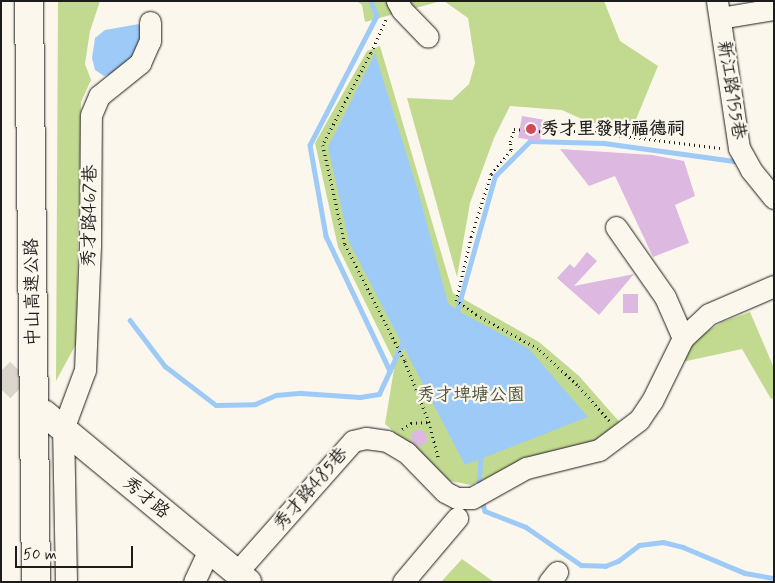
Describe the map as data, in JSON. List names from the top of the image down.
{
  "streets": {
    "highway": ["中山高速公路"],
    "main road": ["秀才路"],
    "street": ["新江路155巷", "秀才路467巷", "秀才路485巷"]
  },
  "crossings": [
    ["秀才路467巷", "秀才路"],
    ["秀才路485巷", "秀才路"]
  ],
  "parks": ["秀才埤塘公園"],
  "places": ["秀才里發財福德祠"],
  "scale_bar": "50 m"
}
